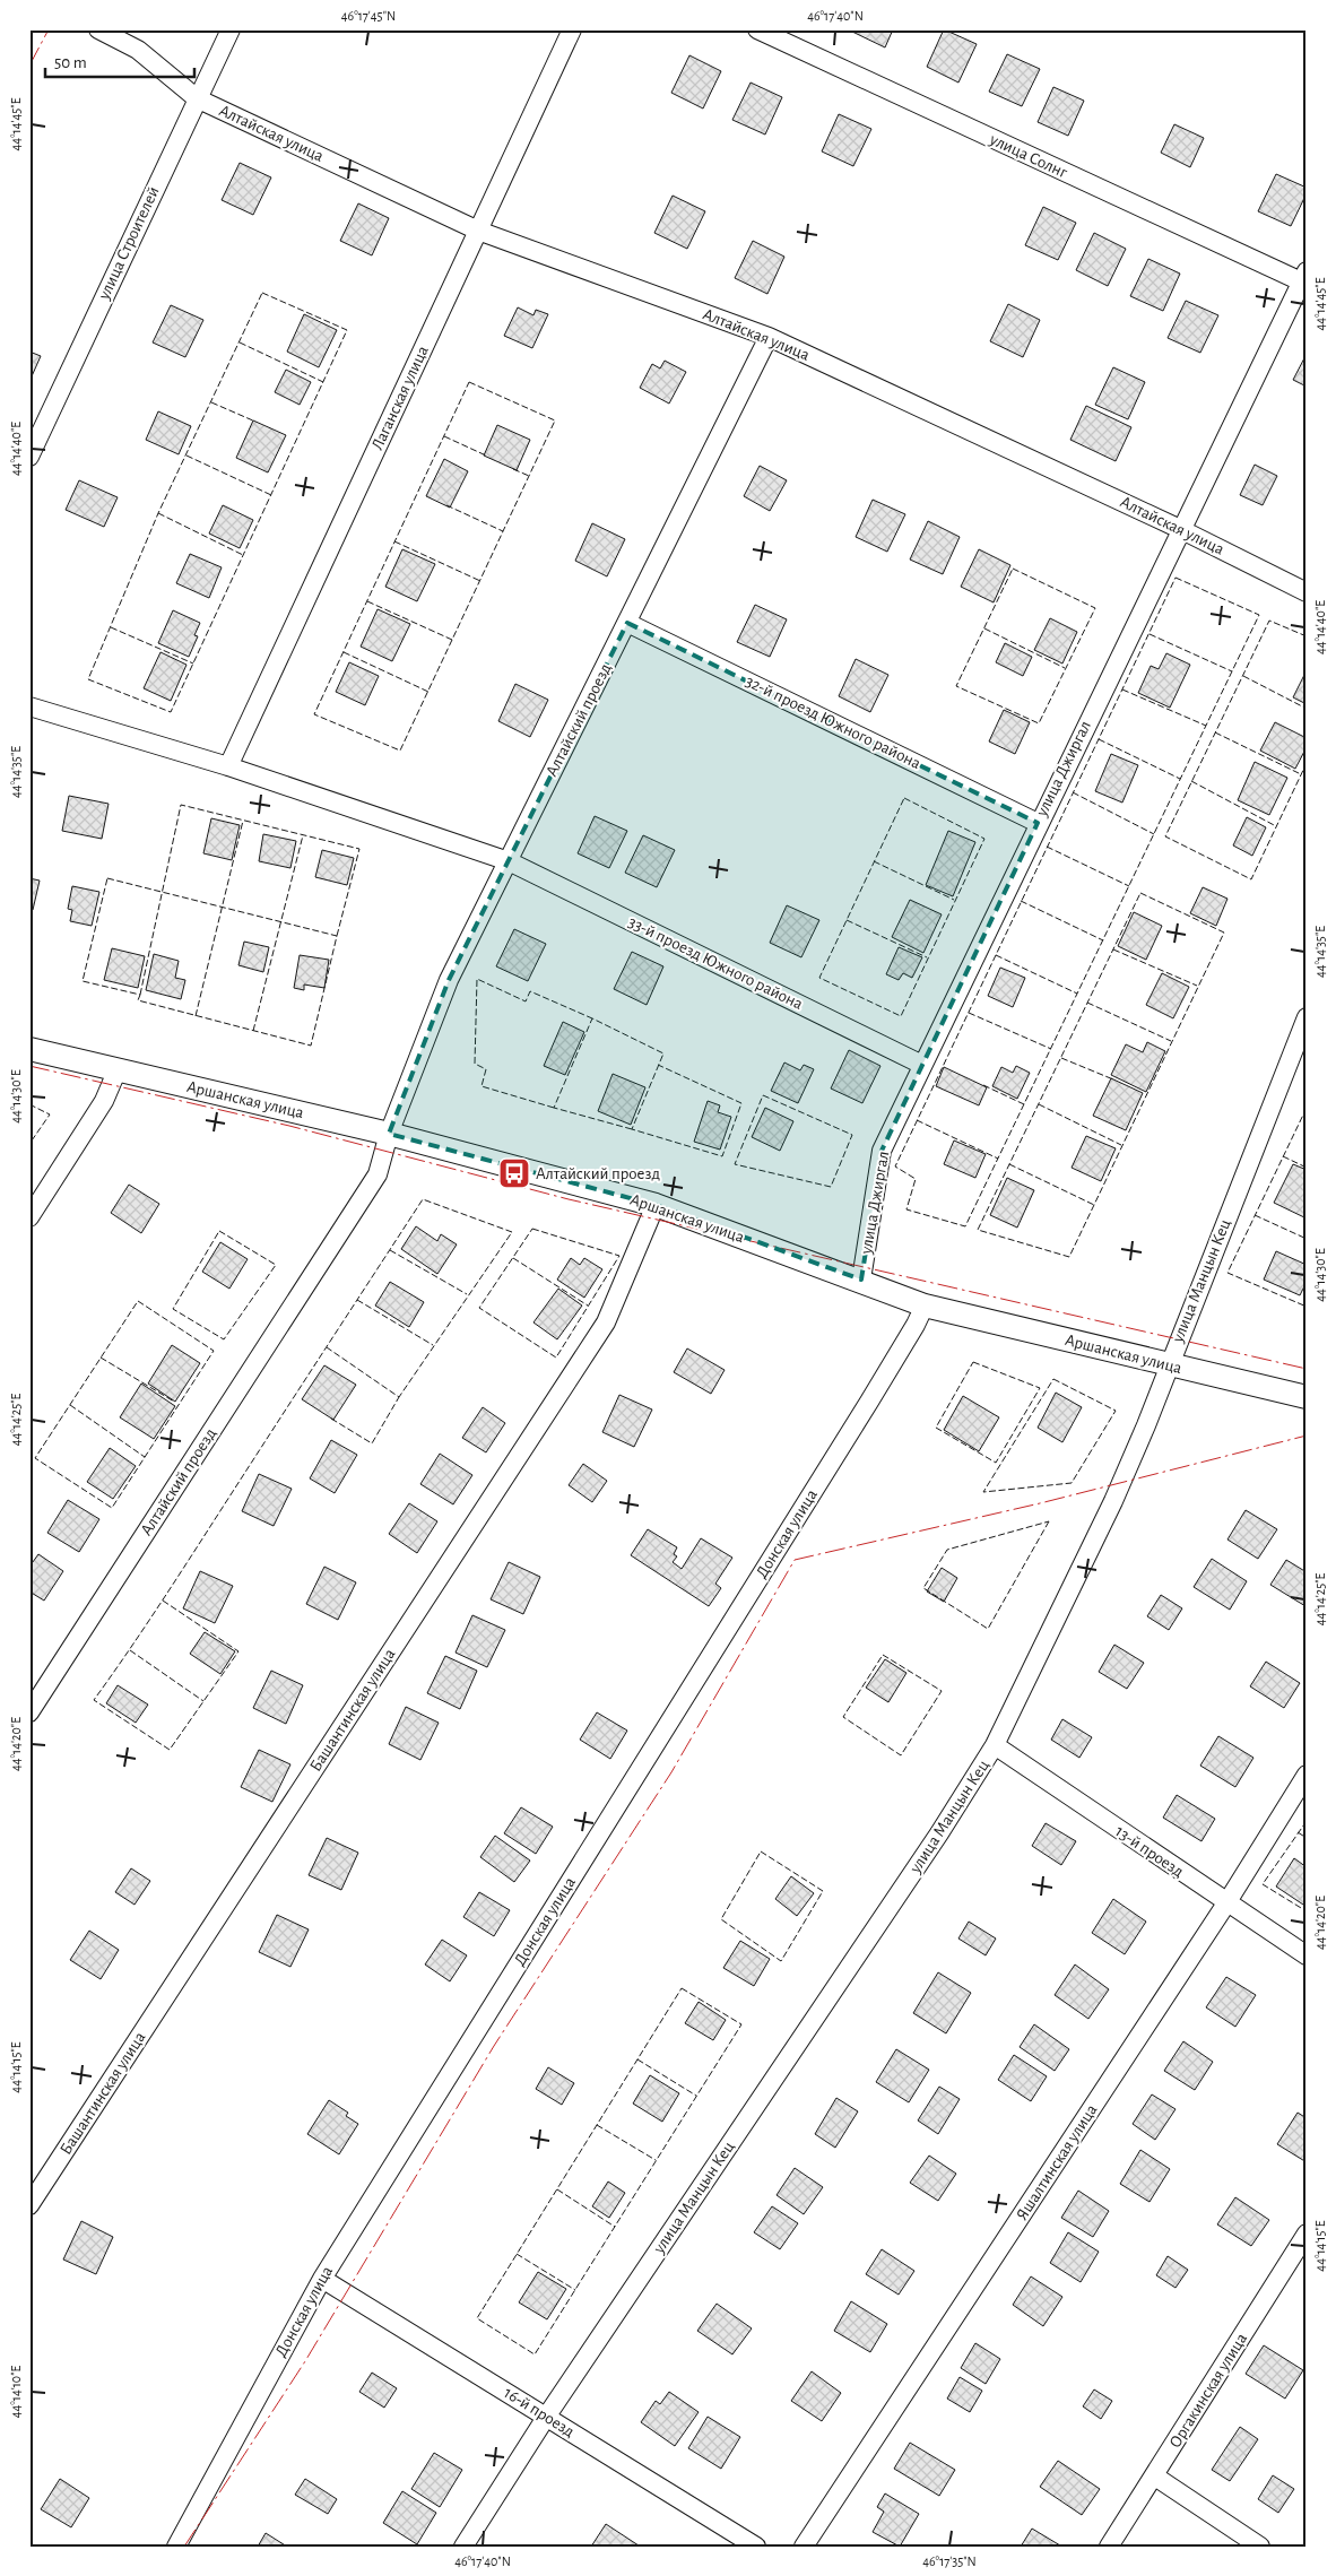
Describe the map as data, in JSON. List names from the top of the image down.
{
  "streets": {
    "street": [
      "Алтайская улица",
      "улица Солнг",
      "улица Строителей",
      "Лаганская улица",
      "Алтайский проезд",
      "32-й проезд Южного района",
      "улица Джиргал",
      "33-й проезд Южного района",
      "Аршанская улица",
      "улица Манцын Кец",
      "Донская улица",
      "Башантинская улица",
      "13-й проезд",
      "Яшалтинская улица",
      "Оргакинская улица",
      "16-й проезд"
    ]
  },
  "crossings": [
    ["Алтайская улица", "улица Строителей"],
    ["Алтайская улица", "Лаганская улица"],
    ["Алтайская улица", "Алтайский проезд"],
    ["Алтайская улица", "улица Джиргал"],
    ["улица Солнг", "улица Джиргал"],
    ["Алтайский проезд", "32-й проезд Южного района"],
    ["Алтайский проезд", "33-й проезд Южного района"],
    ["Алтайский проезд", "Аршанская улица"],
    ["32-й проезд Южного района", "улица Джиргал"],
    ["улица Джиргал", "33-й проезд Южного района"],
    ["улица Джиргал", "Аршанская улица"],
    ["Аршанская улица", "улица Манцын Кец"],
    ["Аршанская улица", "Донская улица"],
    ["Аршанская улица", "Башантинская улица"],
    ["улица Манцын Кец", "13-й проезд"],
    ["улица Манцын Кец", "16-й проезд"],
    ["Донская улица", "16-й проезд"],
    ["13-й проезд", "Яшалтинская улица"]
  ],
  "places": {
    "bus stop": ["Алтайский проезд"]
  },
  "scale_bar": "50 m",
  "coordinates": [
    "46°17'45\"N",
    "46°17'40\"N",
    "44°14'45\"E",
    "44°14'40\"E",
    "44°14'35\"E",
    "44°14'30\"E",
    "44°14'25\"E",
    "44°14'20\"E",
    "44°14'15\"E",
    "44°14'10\"E",
    "46°17'35\"N"
  ]
}
